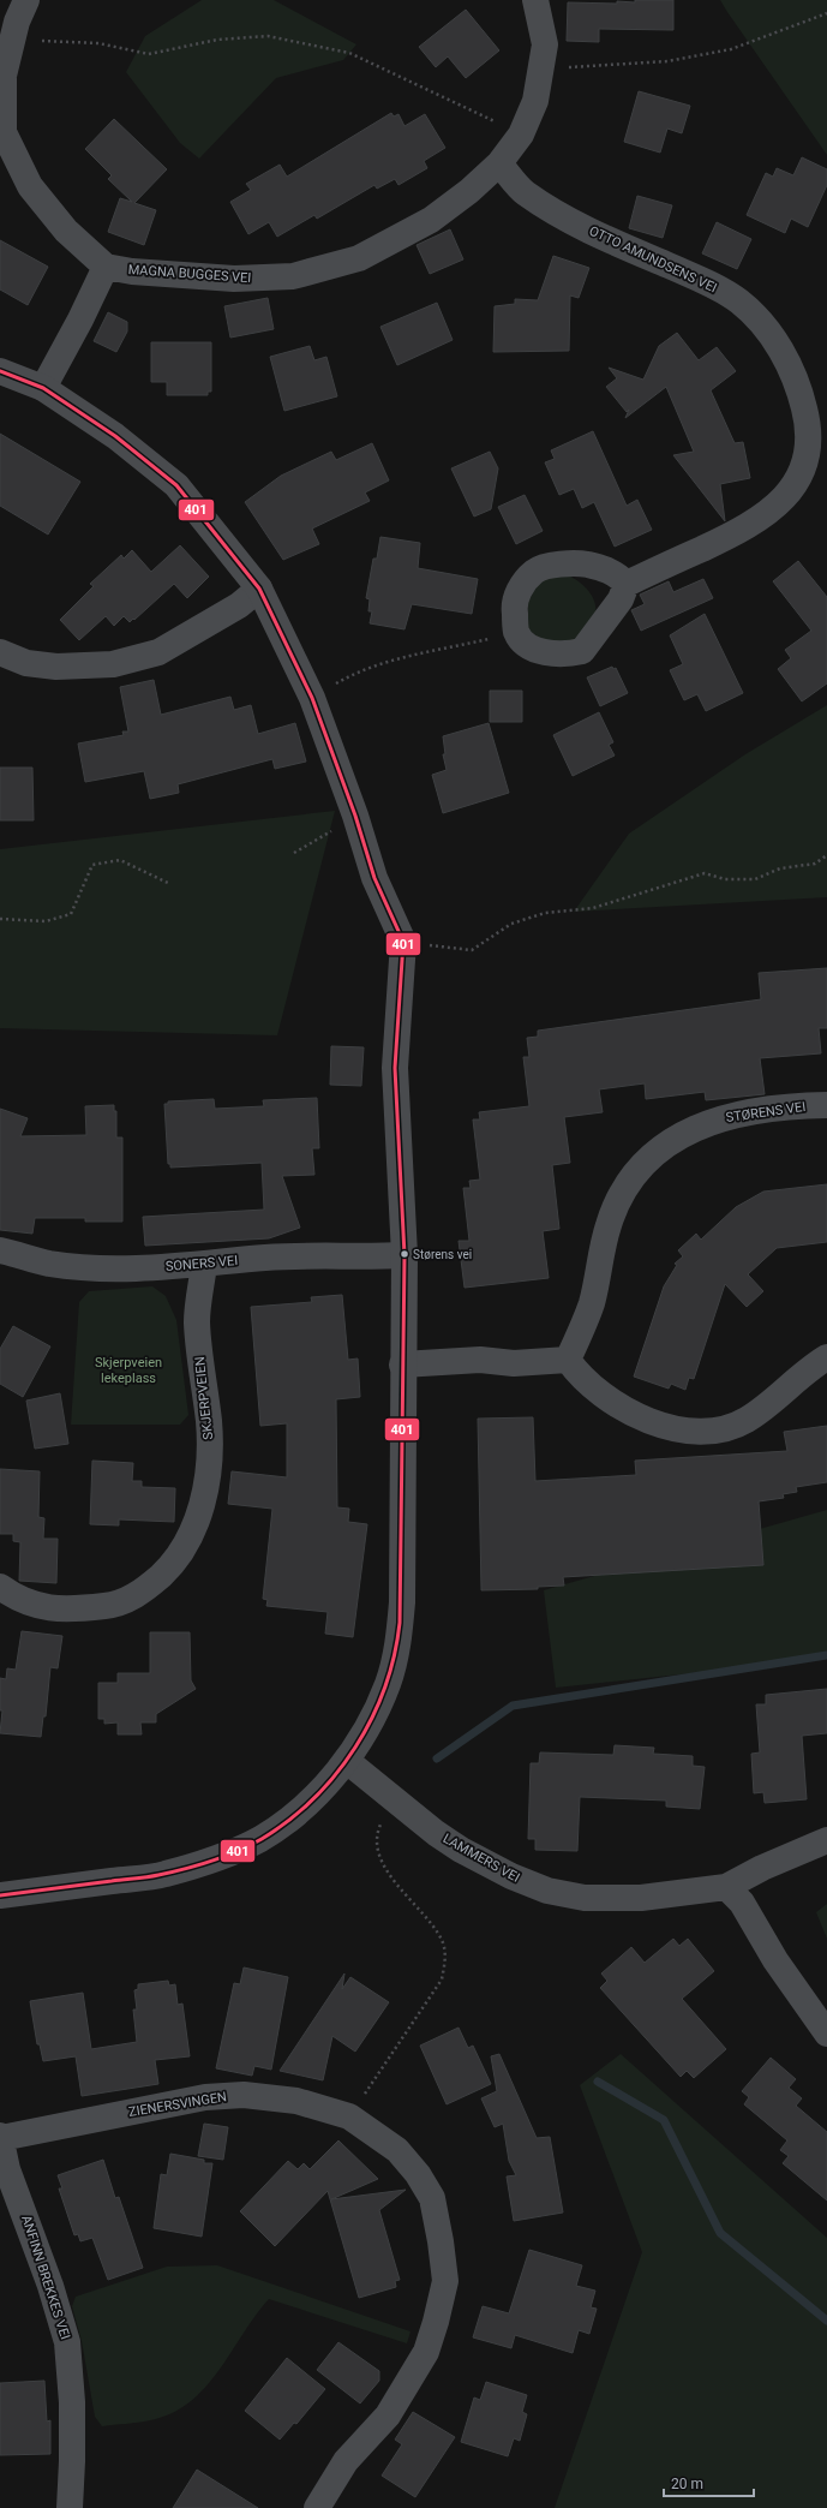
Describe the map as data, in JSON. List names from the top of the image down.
{
  "streets": {
    "street": [
      "OTTO AMUNDSENS VEI",
      "MAGNA BUGGES VEI",
      "STØRENS VEI",
      "SONERS VEI",
      "SKJERPVEIEN",
      "LAMMERS VEI",
      "ZIENERSVINGEN",
      "ANFINN BREKKES VEI"
    ]
  },
  "crossings": [
    ["OTTO AMUNDSENS VEI", "MAGNA BUGGES VEI"],
    ["SONERS VEI", "SKJERPVEIEN"],
    ["ZIENERSVINGEN", "ANFINN BREKKES VEI"]
  ],
  "parks": ["Skjerpveien lekeplass"],
  "places": ["Størens vei"],
  "lines": ["transit line 401"],
  "scale_bar": "20 m"
}
